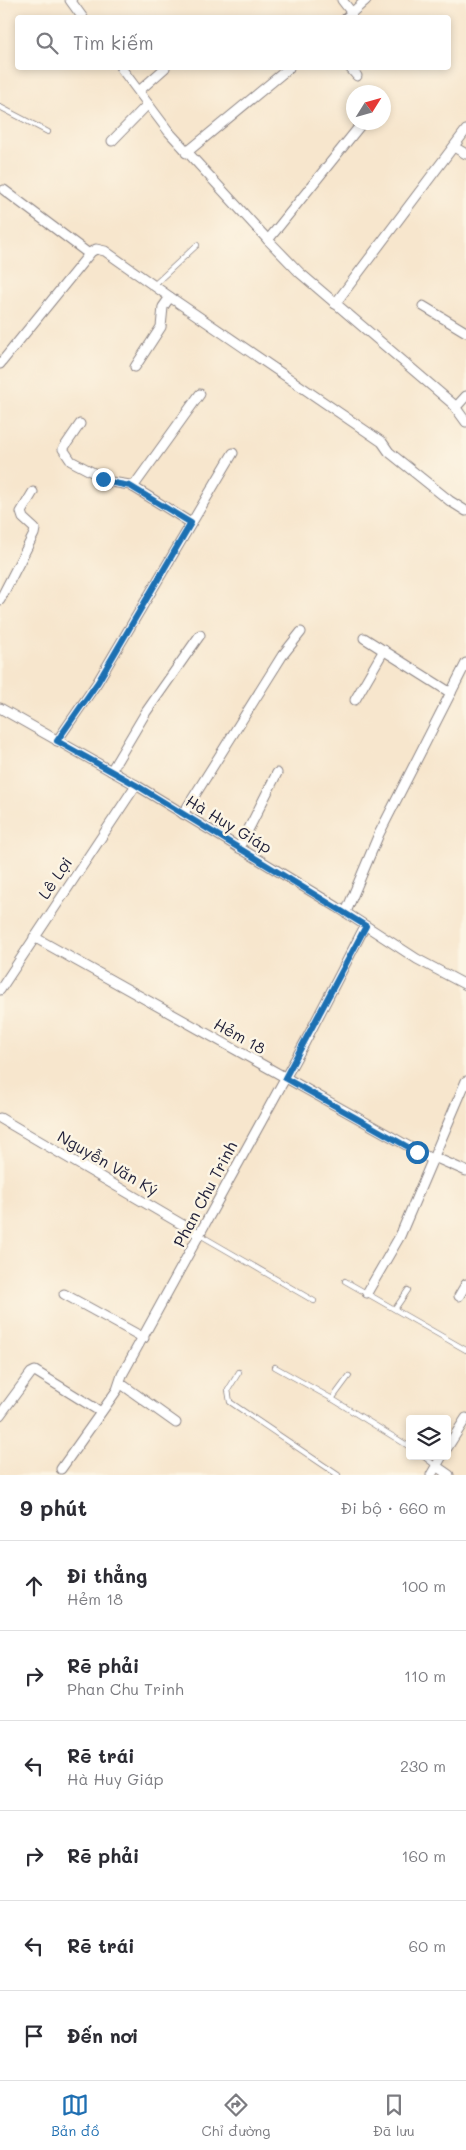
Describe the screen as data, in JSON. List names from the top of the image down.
{
  "streets": {
    "street": [
      "Hà Huy Giáp",
      "Lê Lợi",
      "Hẻm 18",
      "Nguyễn Văn Ký",
      "Phan Chu Trinh"
    ]
  },
  "crossings": [
    ["Hà Huy Giáp", "Lê Lợi"],
    ["Hà Huy Giáp", "Phan Chu Trinh"],
    ["Lê Lợi", "Hẻm 18"],
    ["Hẻm 18", "Phan Chu Trinh"],
    ["Nguyễn Văn Ký", "Phan Chu Trinh"]
  ],
  "north": "top right",
  "page": {
    "search": "Tìm kiếm",
    "heading": ["9 phút", "Đi bộ · 660 m"],
    "list": [
      ["Đi thẳng", "Hẻm 18", "100 m"],
      ["Rẽ phải", "Phan Chu Trinh", "110 m"],
      ["Rẽ trái", "Hà Huy Giáp", "230 m"],
      ["Rẽ phải", "160 m"],
      ["Rẽ trái", "60 m"],
      "Đến nơi"
    ],
    "nav": ["Bản đồ", "Chỉ đường", "Đã lưu"]
  }
}
